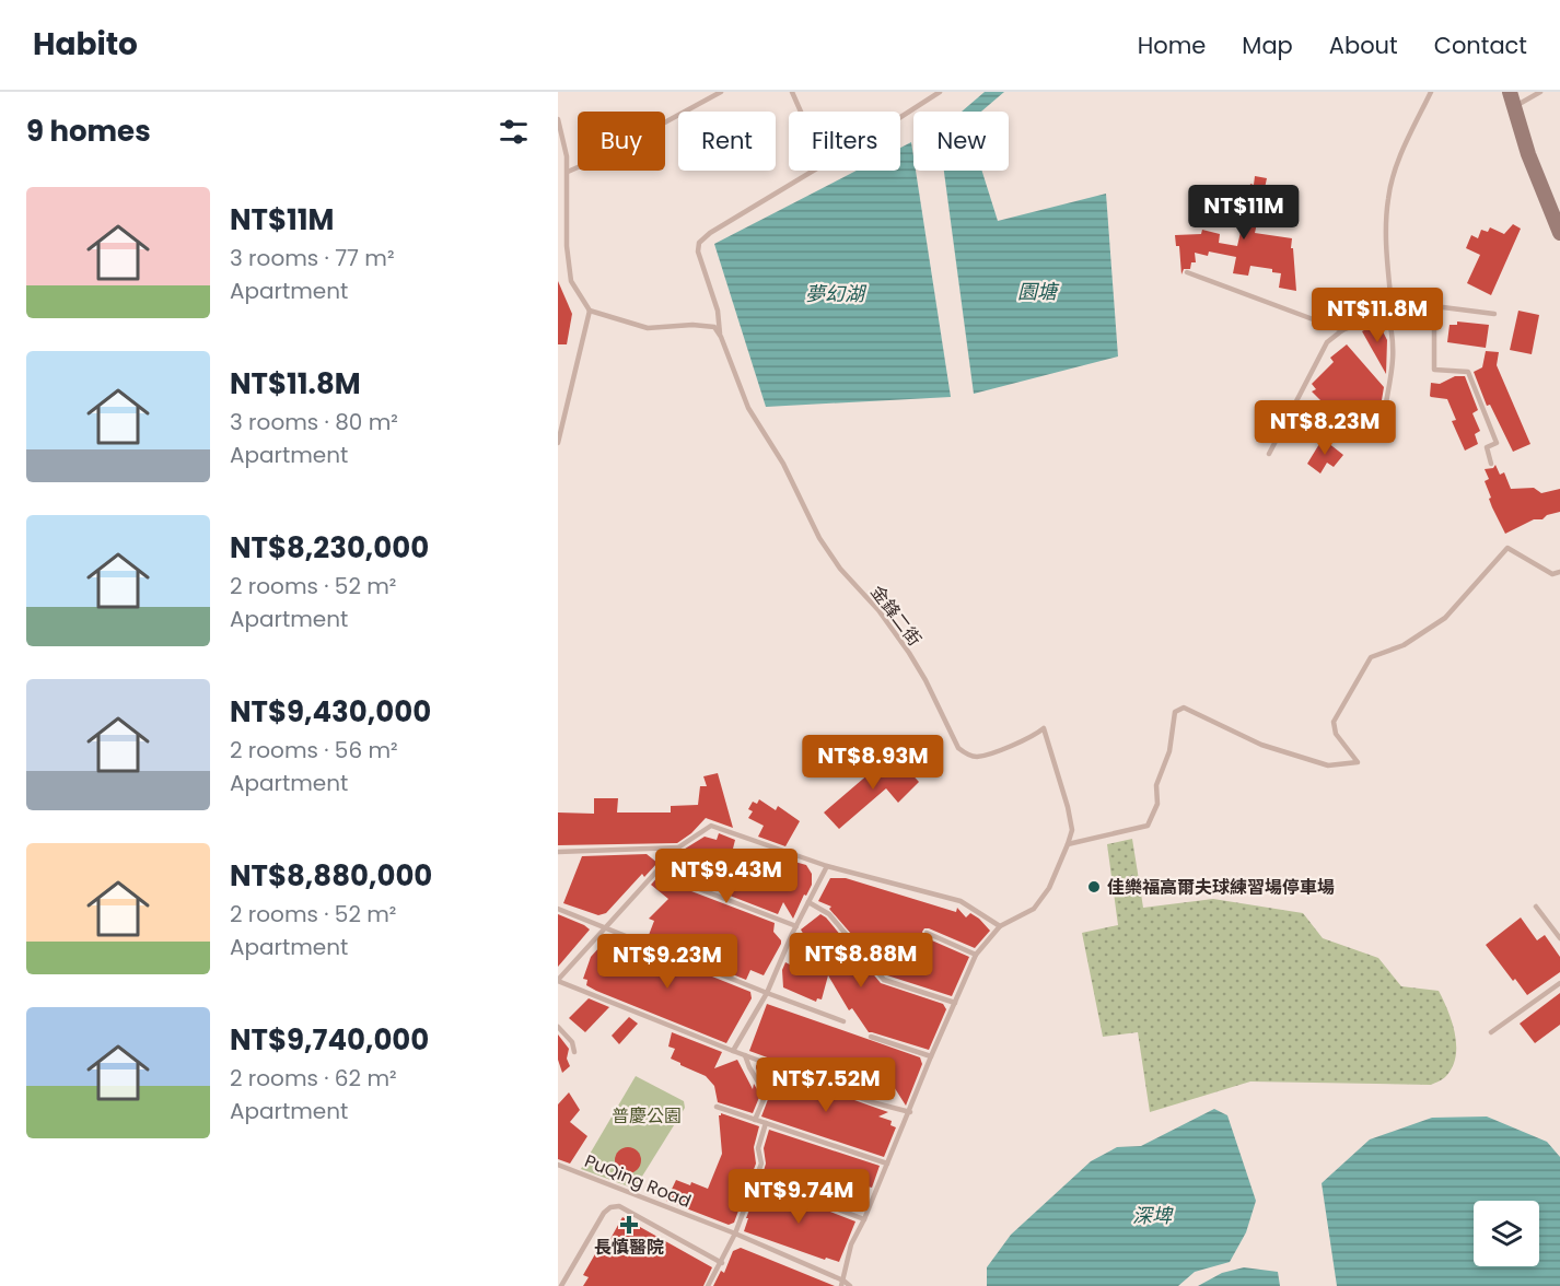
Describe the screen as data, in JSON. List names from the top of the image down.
{
  "streets": {
    "lane": ["金鋒二街", "PuQing Road"]
  },
  "water": ["園塘", "夢幻湖", "深埤"],
  "parks": ["普慶公園"],
  "places": {
    "other": ["佳樂福高爾夫球練習場停車場"],
    "health": ["長慎醫院"]
  },
  "page": {
    "header": "Habito",
    "nav": [
      "Home",
      "Map",
      "About",
      "Contact"
    ],
    "heading": "9 homes",
    "chip": [
      "Buy",
      "Rent",
      "Filters",
      "New"
    ],
    "list": [
      {
        "name": "NT$11M",
        "note": "3 rooms · 77 m² · Apartment"
      },
      {
        "name": "NT$11.8M",
        "note": "3 rooms · 80 m² · Apartment"
      },
      {
        "name": "NT$8,230,000",
        "note": "2 rooms · 52 m² · Apartment"
      },
      {
        "name": "NT$9,430,000",
        "note": "2 rooms · 56 m² · Apartment"
      },
      {
        "name": "NT$8,880,000",
        "note": "2 rooms · 52 m² · Apartment"
      },
      {
        "name": "NT$9,740,000",
        "note": "2 rooms · 62 m² · Apartment"
      }
    ],
    "price": [
      "NT$11M",
      "NT$11.8M",
      "NT$8.23M",
      "NT$8.93M",
      "NT$9.43M",
      "NT$8.88M",
      "NT$9.23M",
      "NT$7.52M",
      "NT$9.74M"
    ]
  }
}
